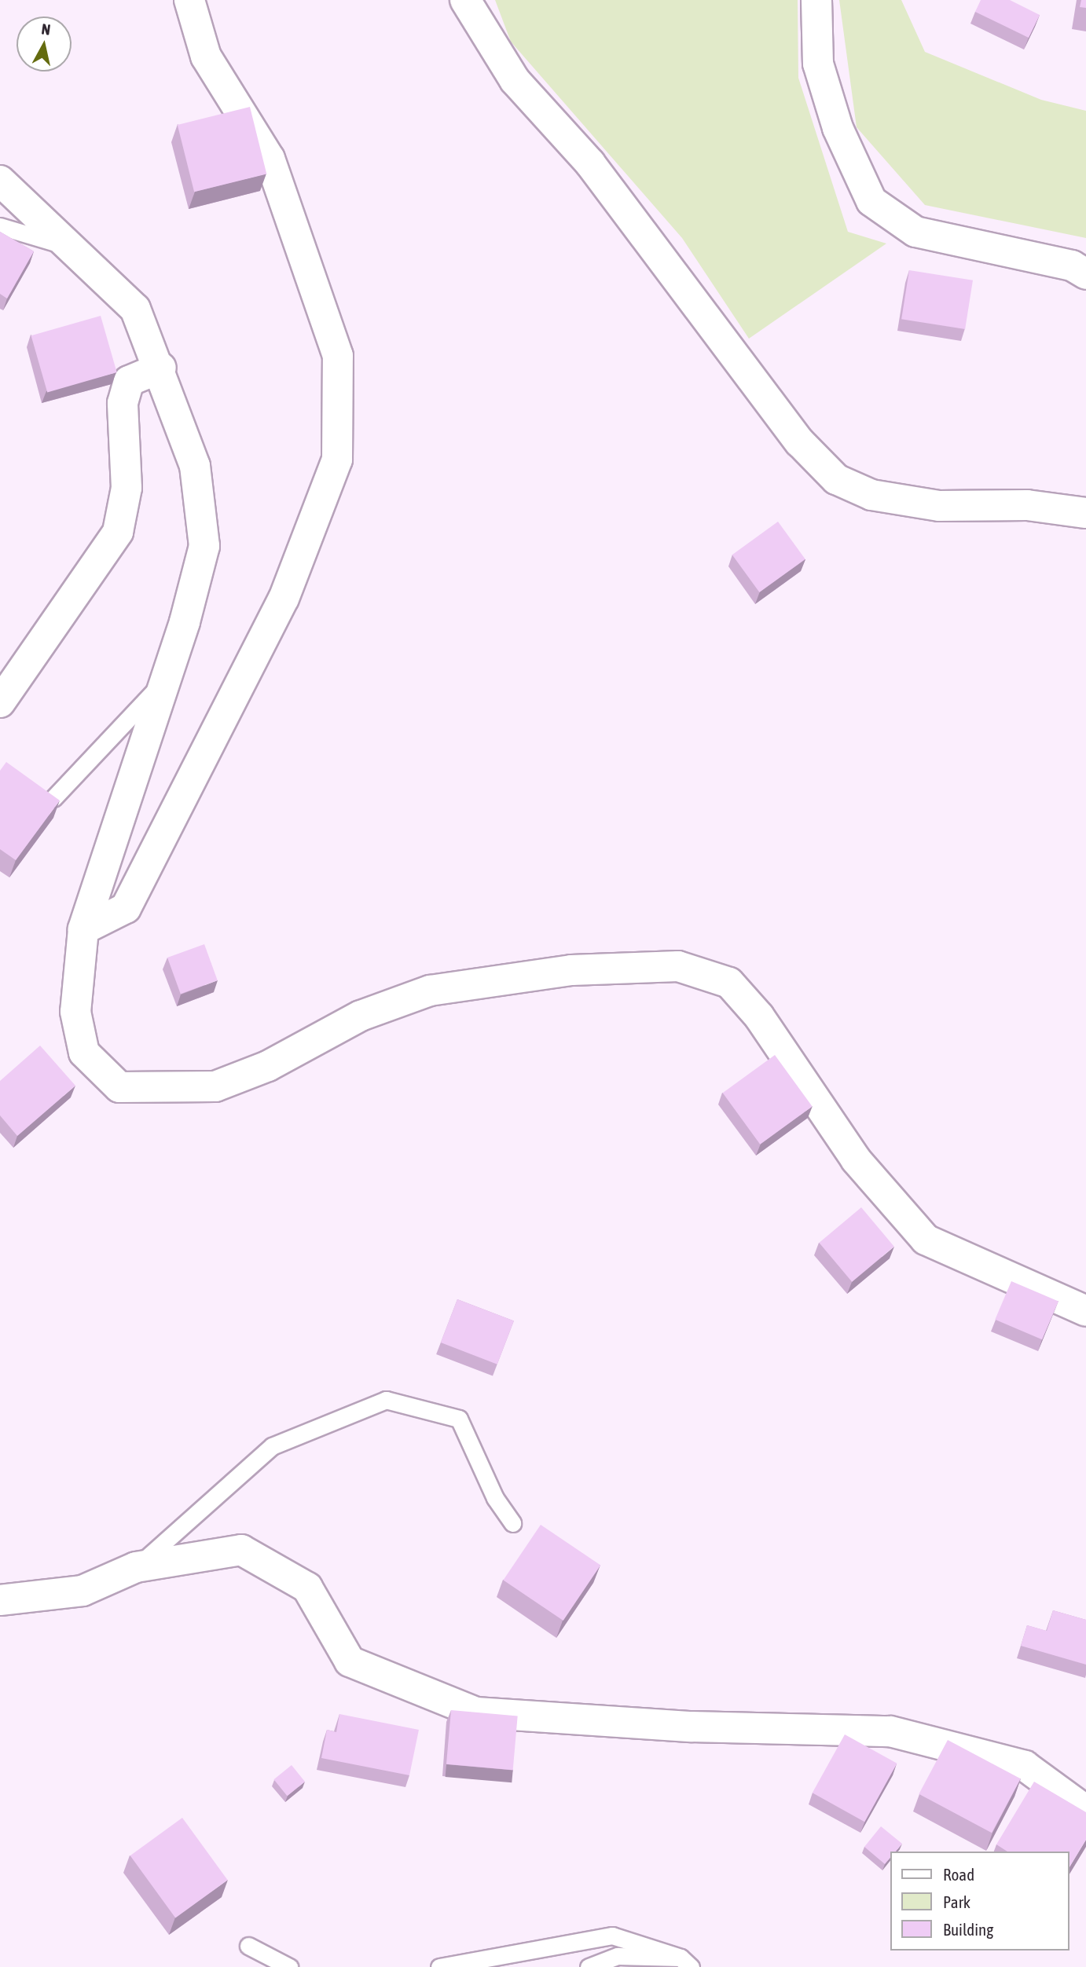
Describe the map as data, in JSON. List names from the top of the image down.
{
  "legend": ["Road", "Park", "Building"],
  "north": "top"
}
